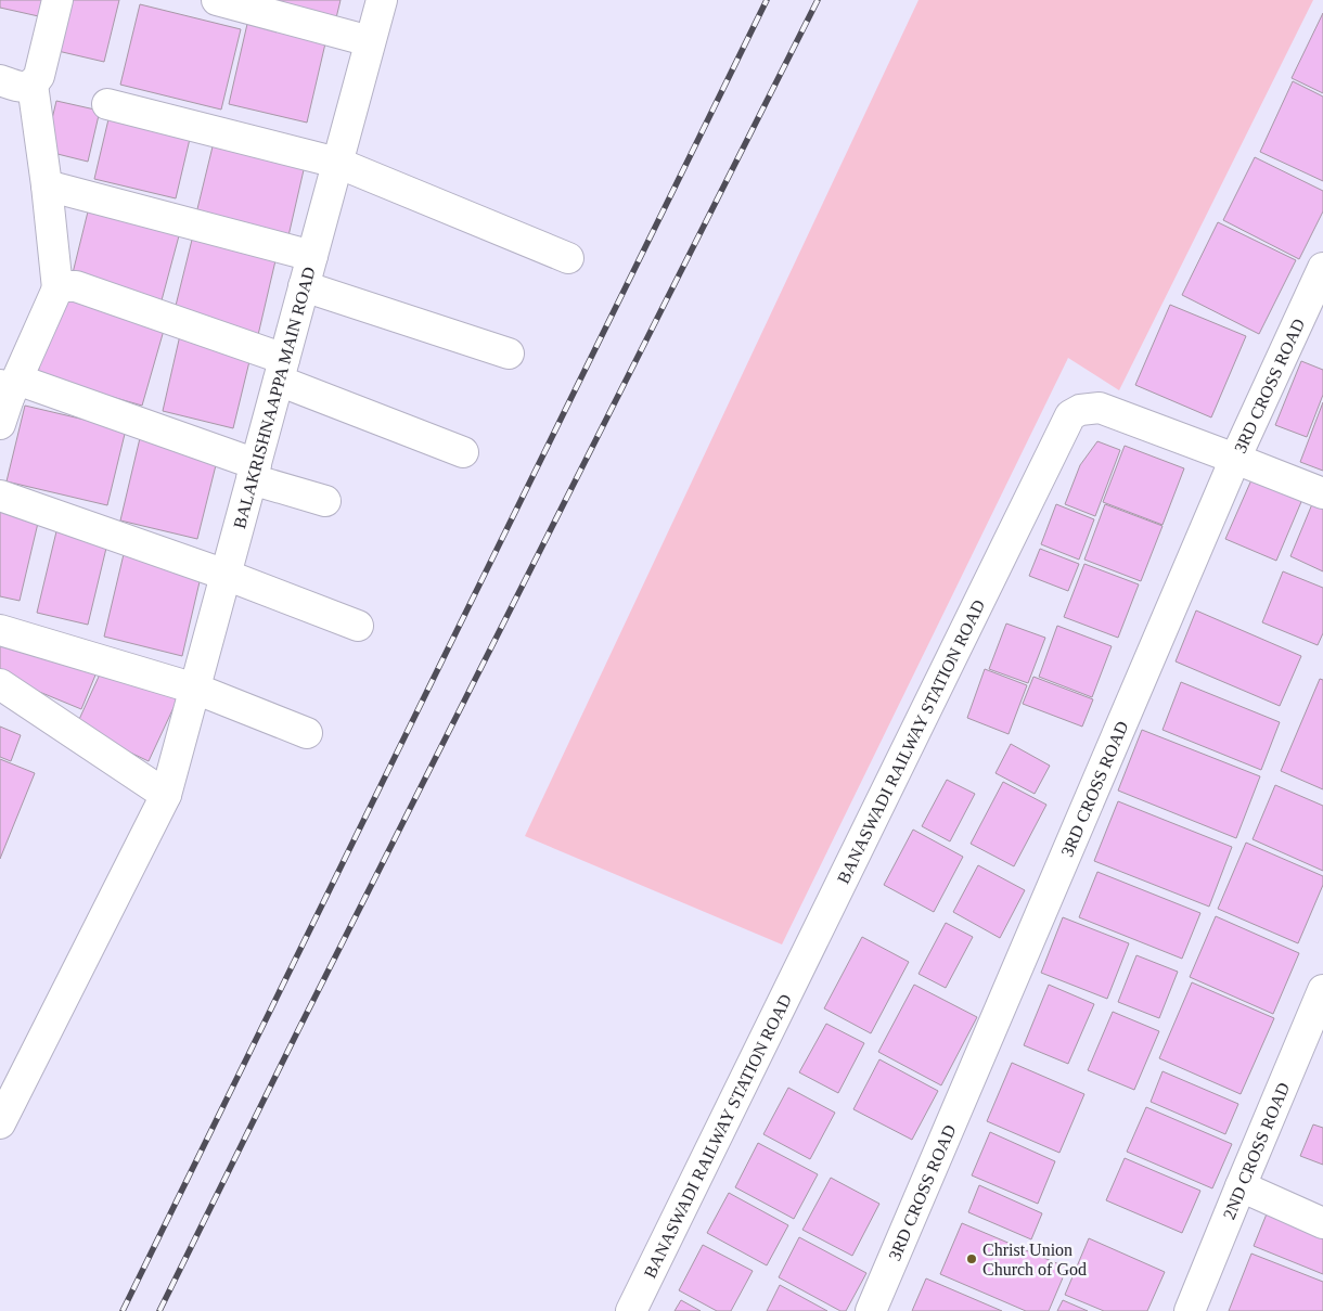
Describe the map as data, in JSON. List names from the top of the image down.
{
  "streets": {
    "street": [
      "3RD CROSS ROAD",
      "BALAKRISHNAAPPA MAIN ROAD",
      "BANASWADI RAILWAY STATION ROAD",
      "2ND CROSS ROAD"
    ]
  },
  "crossings": [
    ["3RD CROSS ROAD", "BANASWADI RAILWAY STATION ROAD"]
  ],
  "places": ["Christ Union Church of God"]
}
